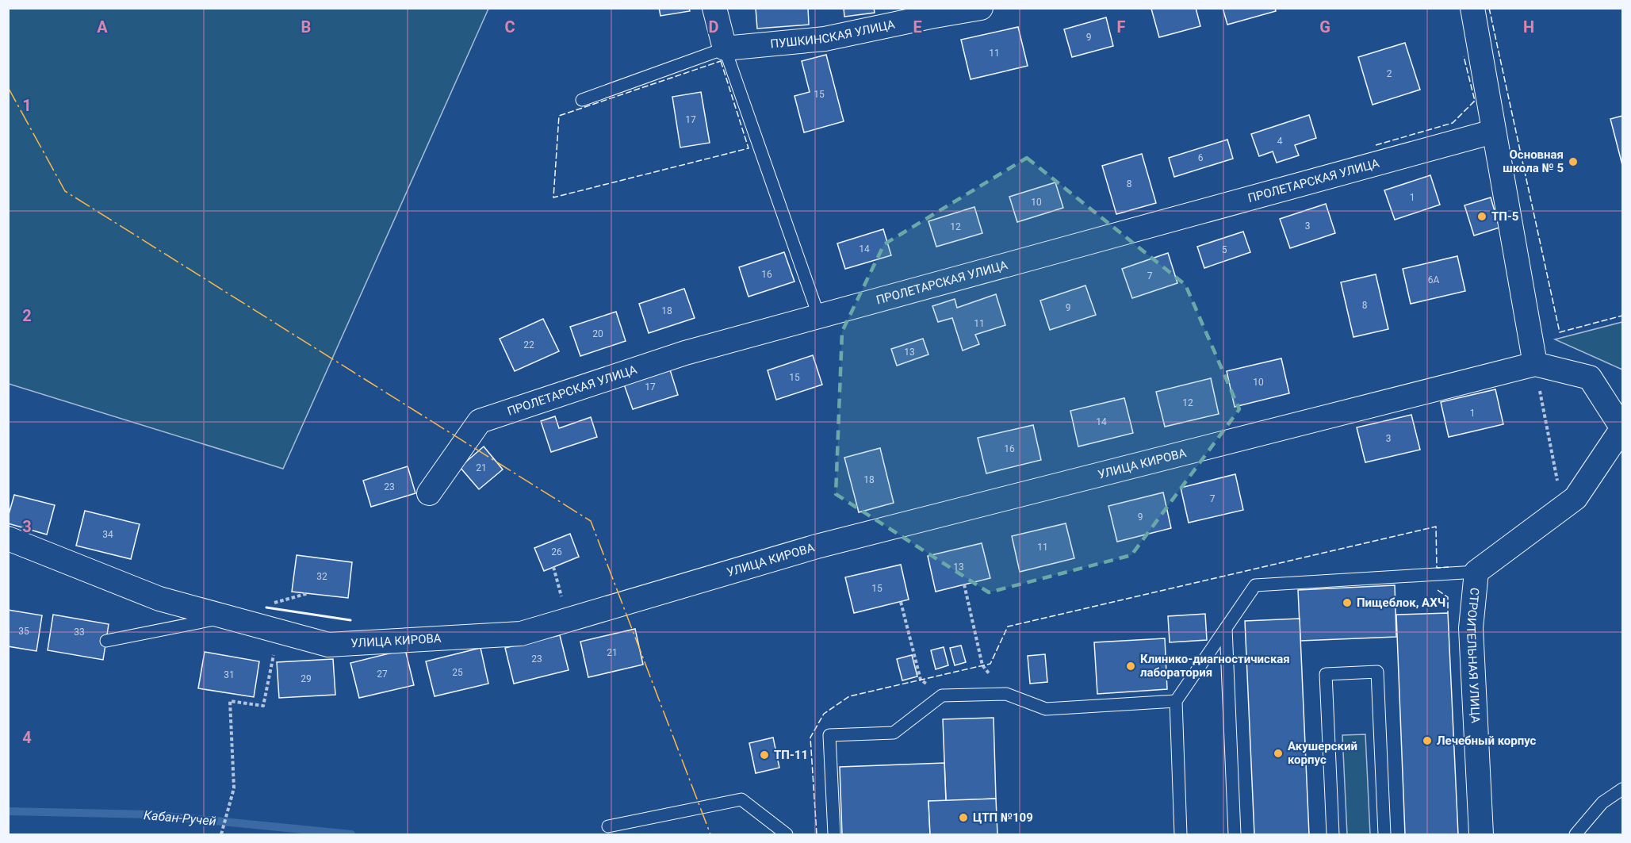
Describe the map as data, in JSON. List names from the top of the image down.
{
  "streets": {
    "street": [
      "ПУШКИНСКАЯ УЛИЦА",
      "ПРОЛЕТАРСКАЯ УЛИЦА",
      "УЛИЦА КИРОВА",
      "СТРОИТЕЛЬНАЯ УЛИЦА"
    ]
  },
  "crossings": [
    ["УЛИЦА КИРОВА", "СТРОИТЕЛЬНАЯ УЛИЦА"]
  ],
  "water": ["Кабан-Ручей"],
  "places": [
    "Основная школа № 5",
    "ТП-5",
    "Пищеблок, АХЧ",
    "Клинико-диагностичиская лаборатория",
    "Лечебный корпус",
    "Акушерский корпус",
    "ТП-11",
    "ЦТП №109"
  ],
  "house_numbers": [
    "9",
    "11",
    "2",
    "15",
    "17",
    "4",
    "6",
    "8",
    "1",
    "10",
    "3",
    "12",
    "14",
    "5",
    "16",
    "7",
    "6А",
    "8",
    "9",
    "18",
    "11",
    "20",
    "22",
    "13",
    "15",
    "10",
    "17",
    "12",
    "1",
    "14",
    "3",
    "16",
    "21",
    "18",
    "23",
    "7",
    "9",
    "34",
    "11",
    "26",
    "13",
    "32",
    "15",
    "35",
    "33",
    "21",
    "23",
    "25",
    "27",
    "31",
    "29"
  ],
  "grid": {
    "columns": [
      "A",
      "B",
      "C",
      "D",
      "E",
      "F",
      "G",
      "H"
    ],
    "rows": [
      "1",
      "2",
      "3",
      "4"
    ]
  }
}
